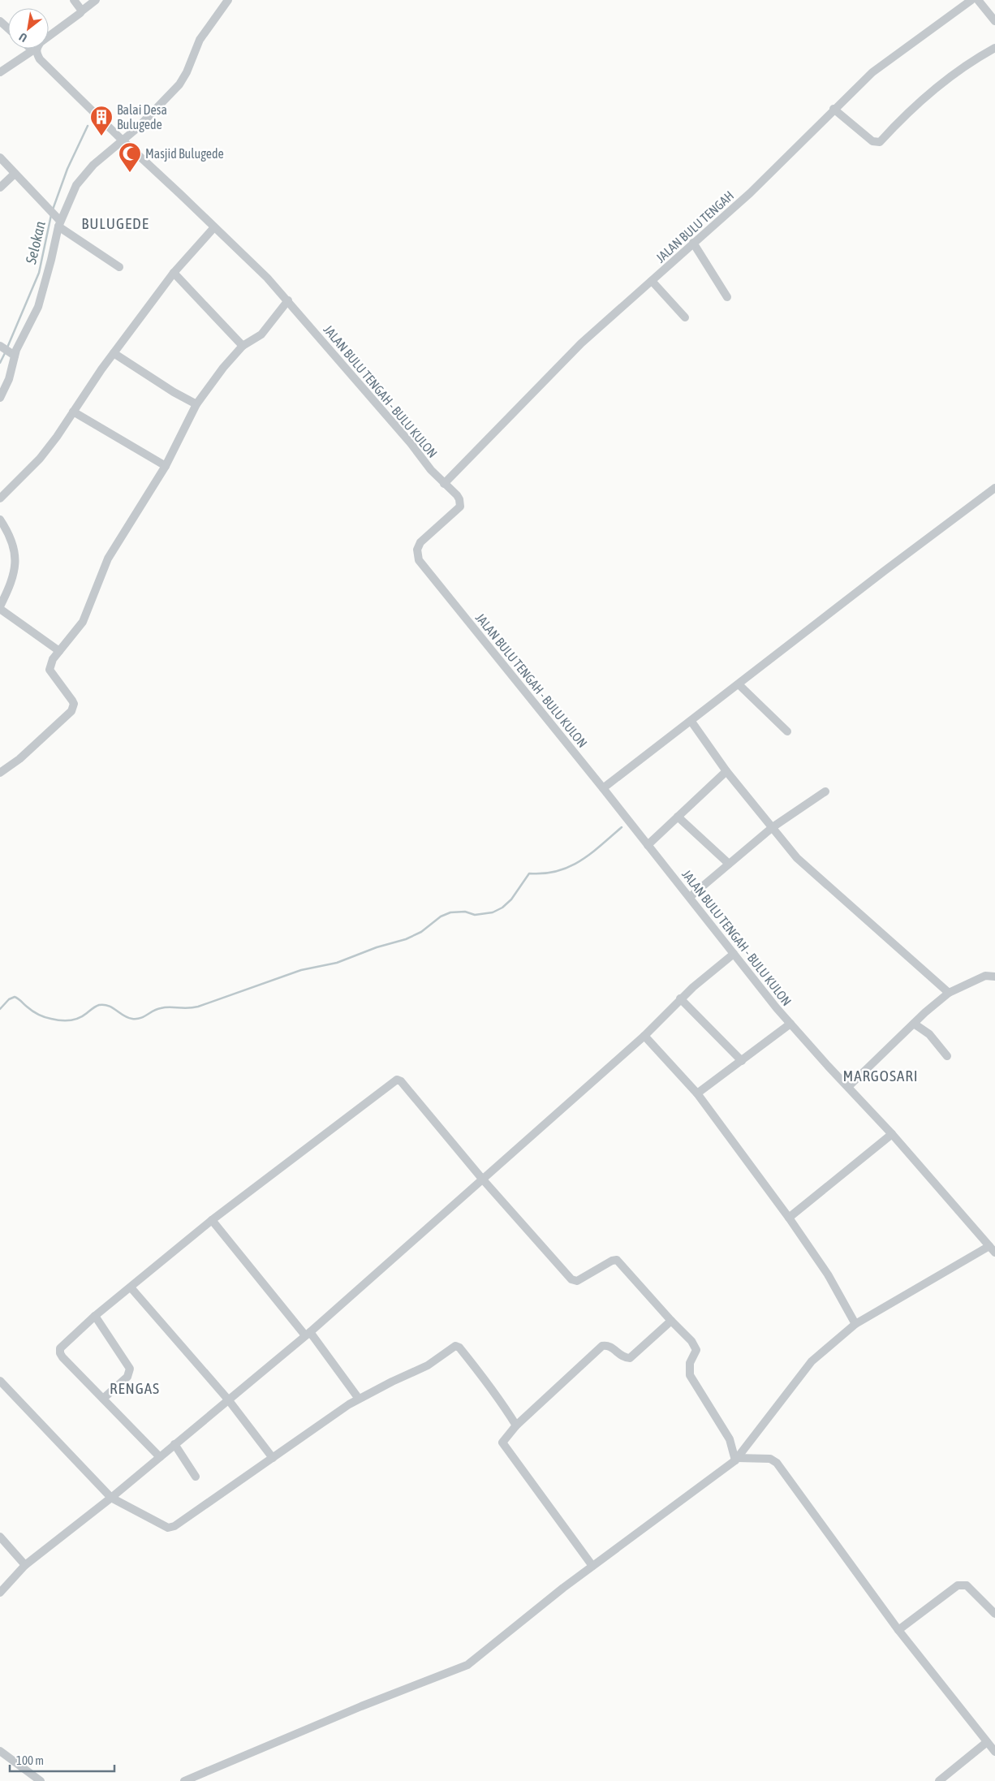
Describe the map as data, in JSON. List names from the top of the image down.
{
  "streets": {
    "street": ["JALAN BULU TENGAH", "JALAN BULU TENGAH - BULU KULON"]
  },
  "crossings": [
    ["JALAN BULU TENGAH", "JALAN BULU TENGAH - BULU KULON"]
  ],
  "districts": ["BULUGEDE", "MARGOSARI", "RENGAS"],
  "water": ["Selokan"],
  "places": {
    "building": ["Balai Desa Bulugede"],
    "mosque": ["Masjid Bulugede"]
  },
  "scale_bar": "100 m",
  "north": "bottom left"
}
